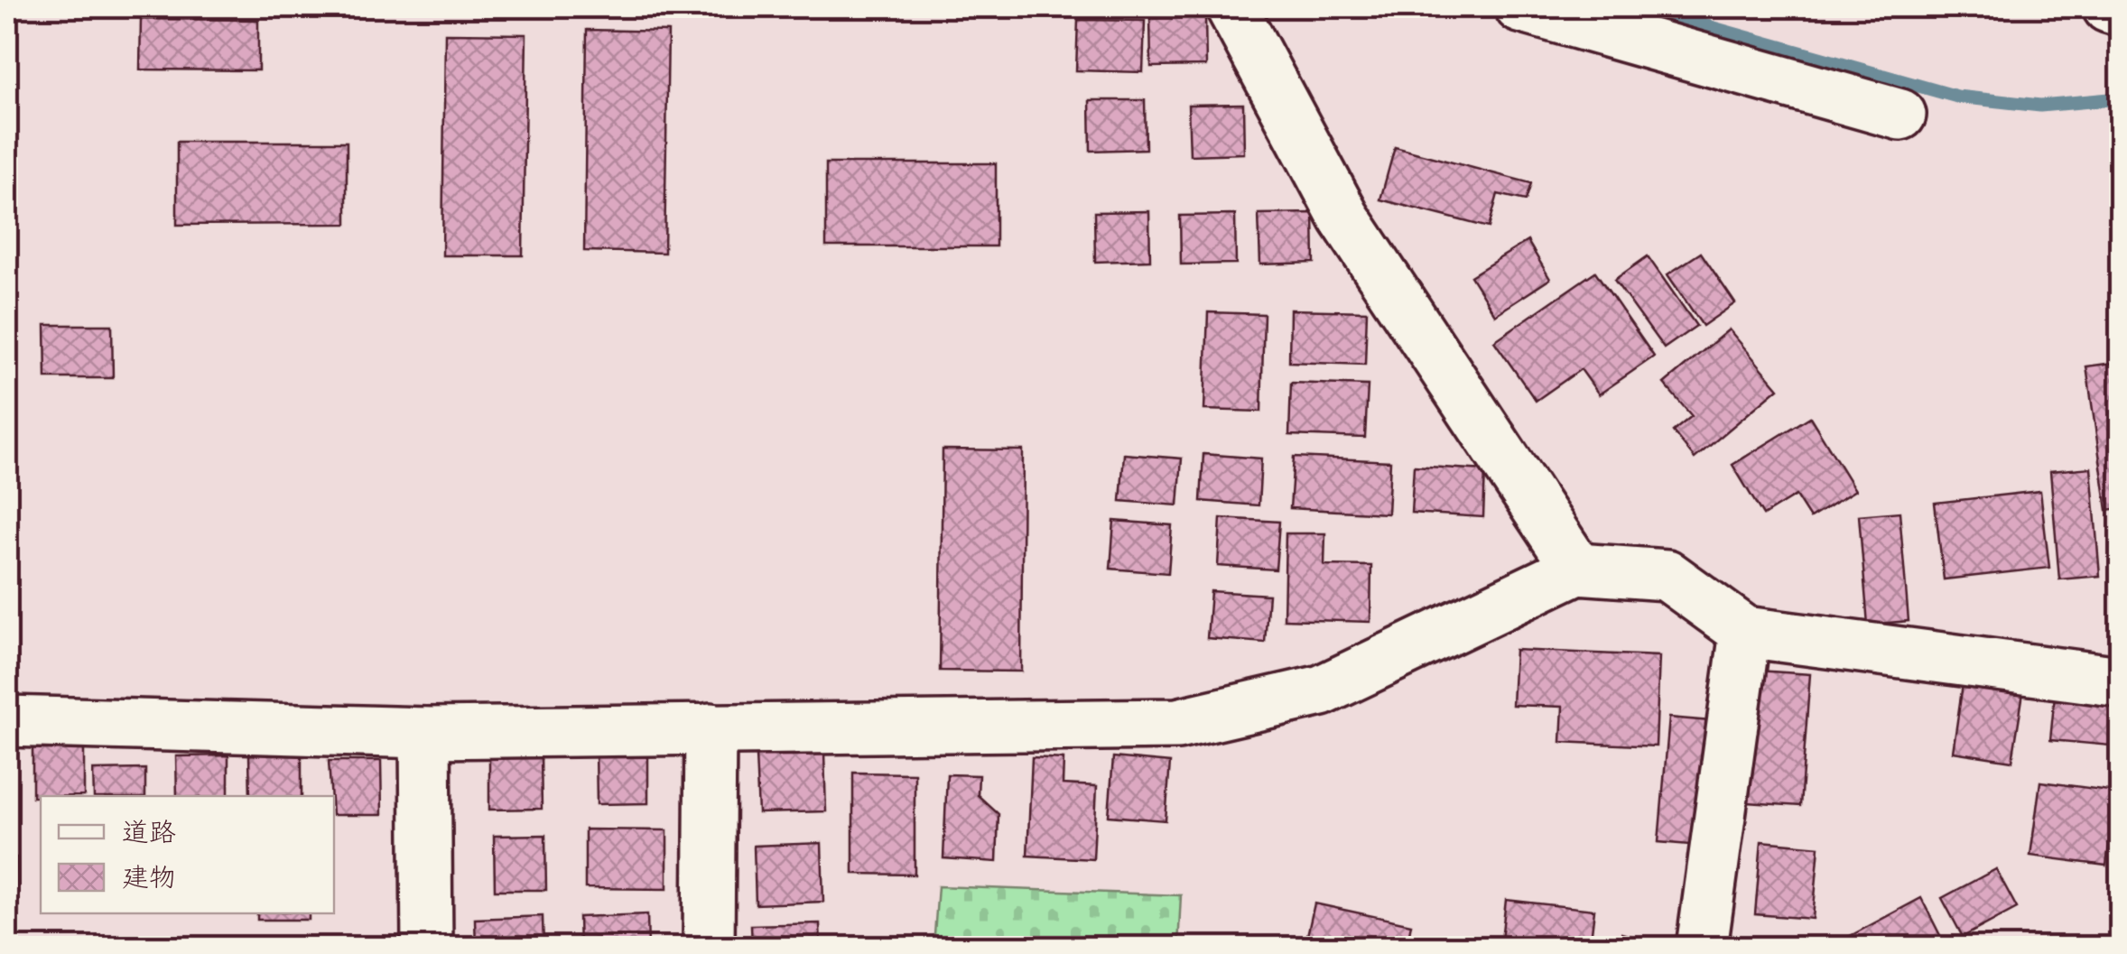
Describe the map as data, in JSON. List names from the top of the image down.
{
  "legend": ["道路", "建物"]
}
